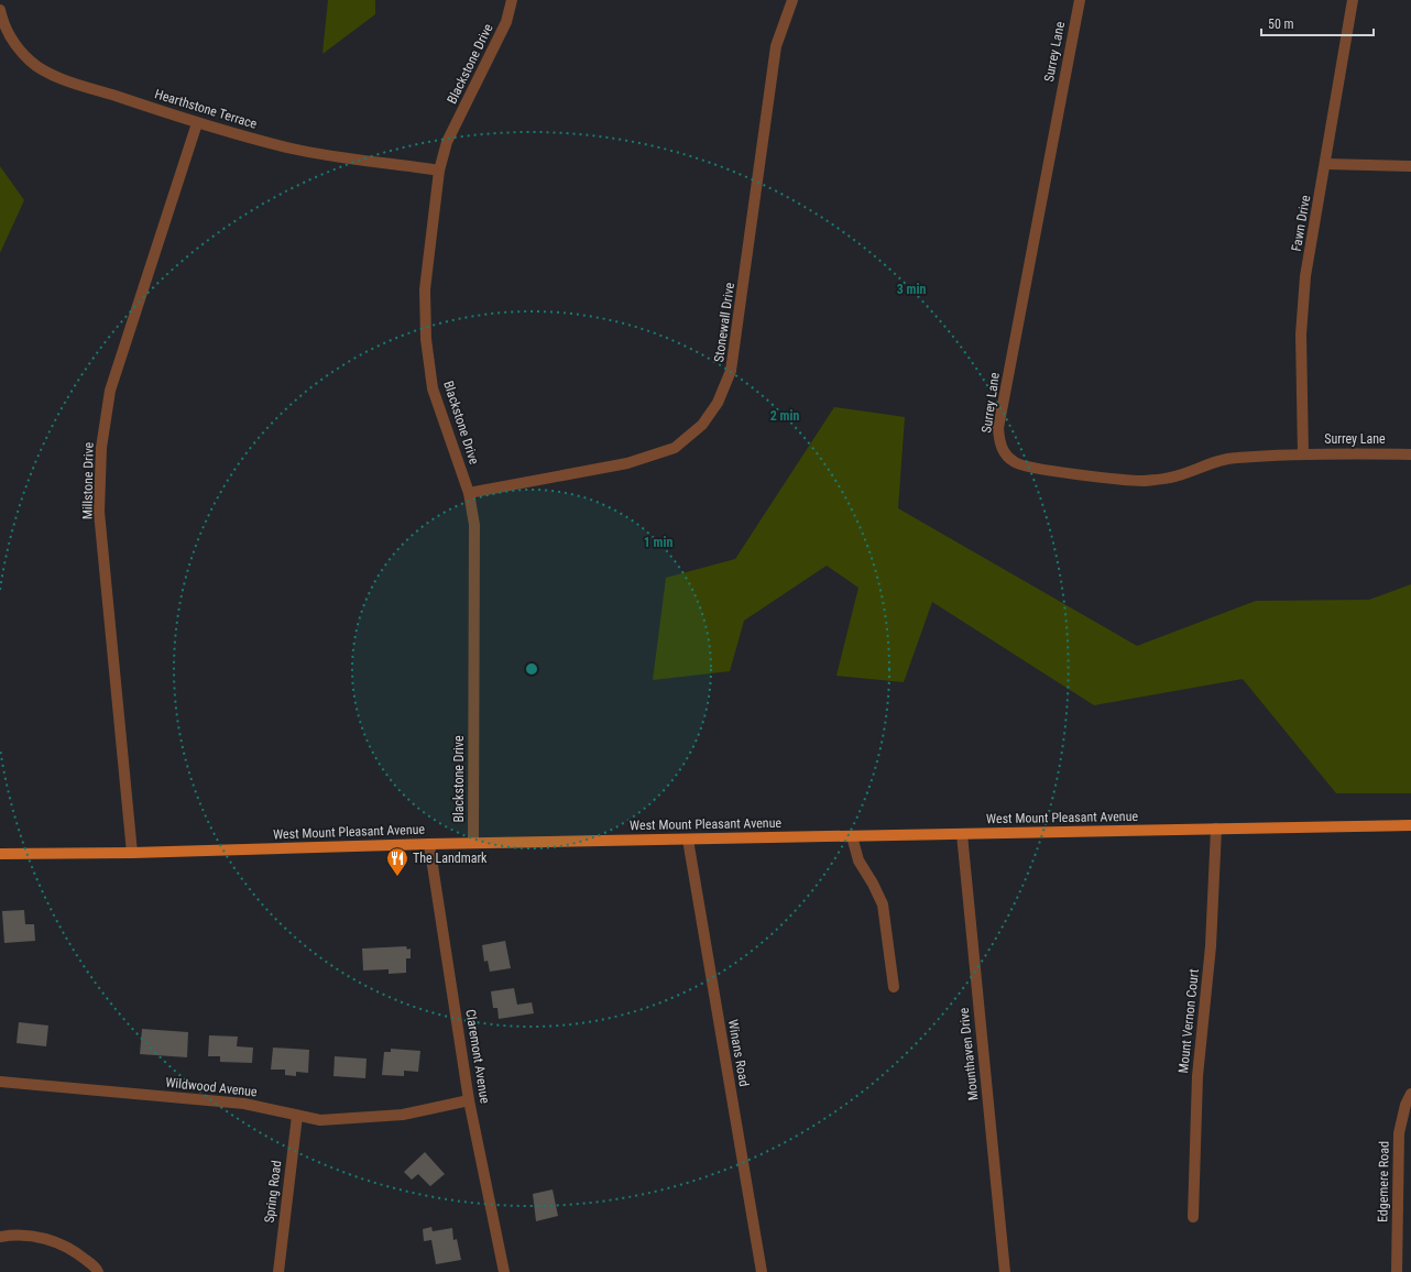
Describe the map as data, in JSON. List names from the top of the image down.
{
  "streets": {
    "main road": ["West Mount Pleasant Avenue"],
    "street": [
      "Surrey Lane",
      "Blackstone Drive",
      "Hearthstone Terrace",
      "Fawn Drive",
      "Stonewall Drive",
      "Millstone Drive",
      "Mount Vernon Court",
      "Winans Road",
      "Mounthaven Drive",
      "Claremont Avenue",
      "Wildwood Avenue",
      "Edgemere Road",
      "Spring Road"
    ]
  },
  "crossings": [
    ["Surrey Lane", "Fawn Drive"],
    ["Blackstone Drive", "Hearthstone Terrace"],
    ["Blackstone Drive", "Stonewall Drive"],
    ["Blackstone Drive", "West Mount Pleasant Avenue"],
    ["Hearthstone Terrace", "Millstone Drive"],
    ["Millstone Drive", "West Mount Pleasant Avenue"],
    ["West Mount Pleasant Avenue", "Mount Vernon Court"],
    ["West Mount Pleasant Avenue", "Winans Road"],
    ["West Mount Pleasant Avenue", "Mounthaven Drive"],
    ["West Mount Pleasant Avenue", "Claremont Avenue"],
    ["Claremont Avenue", "Wildwood Avenue"],
    ["Wildwood Avenue", "Spring Road"]
  ],
  "places": {
    "restaurant": ["The Landmark"]
  },
  "scale_bar": "50 m",
  "rings": ["3 min", "2 min", "1 min"]
}
